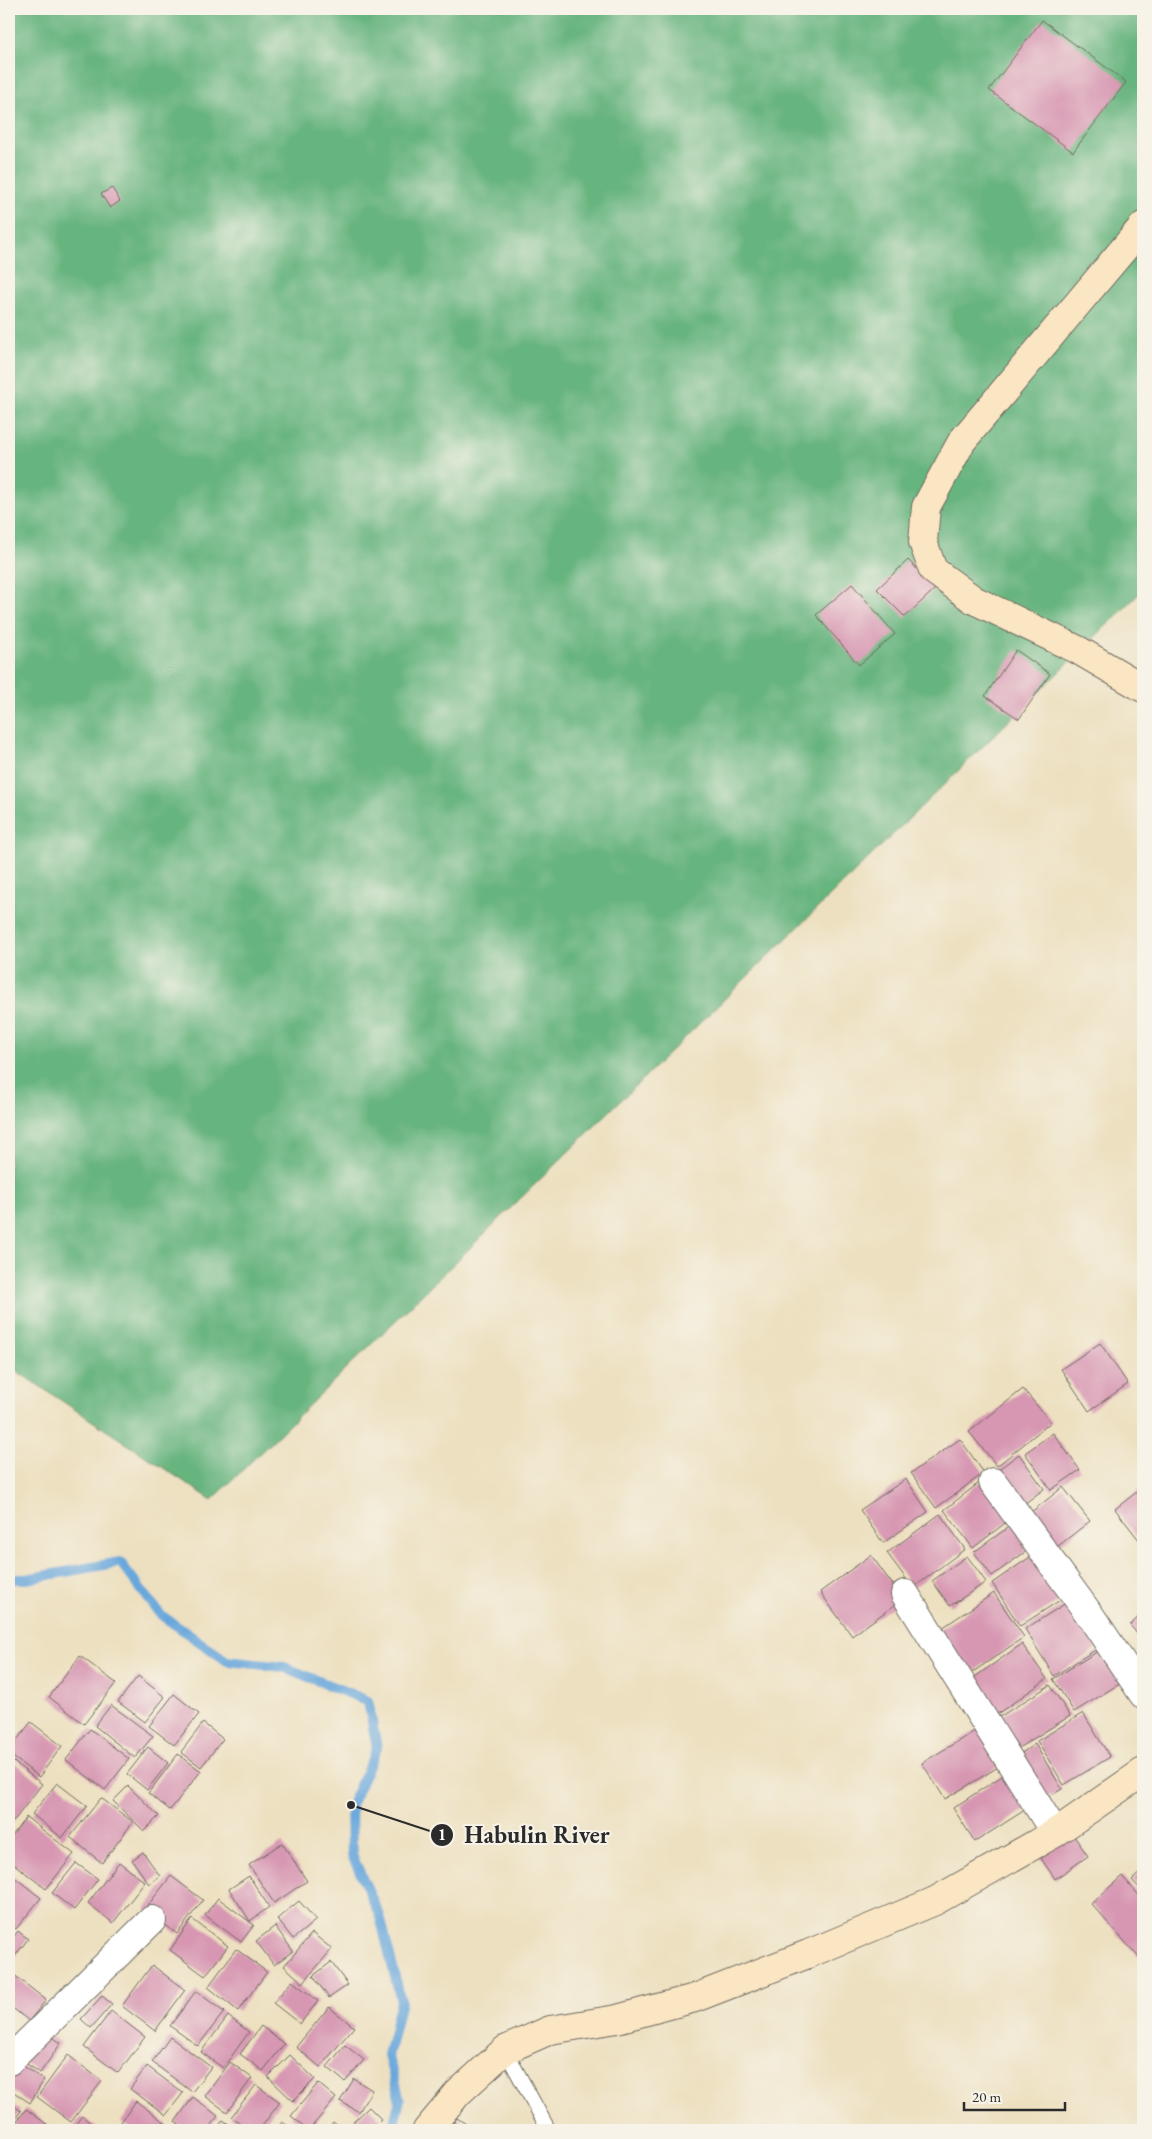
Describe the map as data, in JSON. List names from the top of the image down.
{
  "places": ["Habulin River"],
  "scale_bar": "20 m"
}
